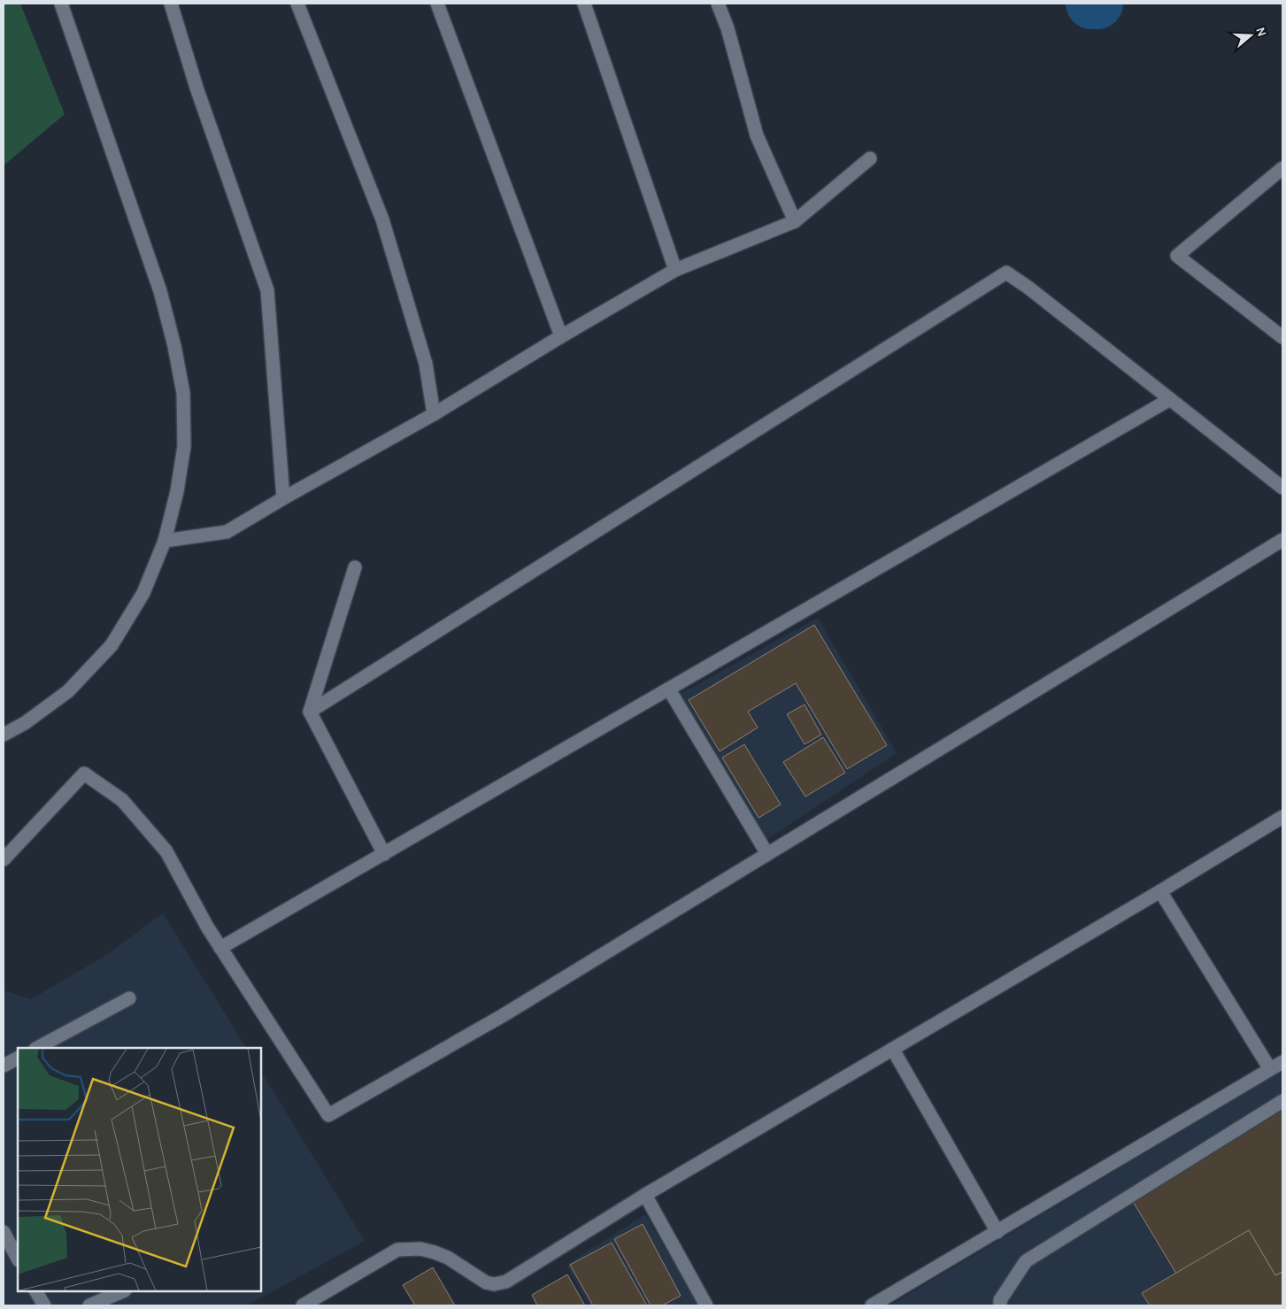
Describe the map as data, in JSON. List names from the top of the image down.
{
  "north": "right"
}
